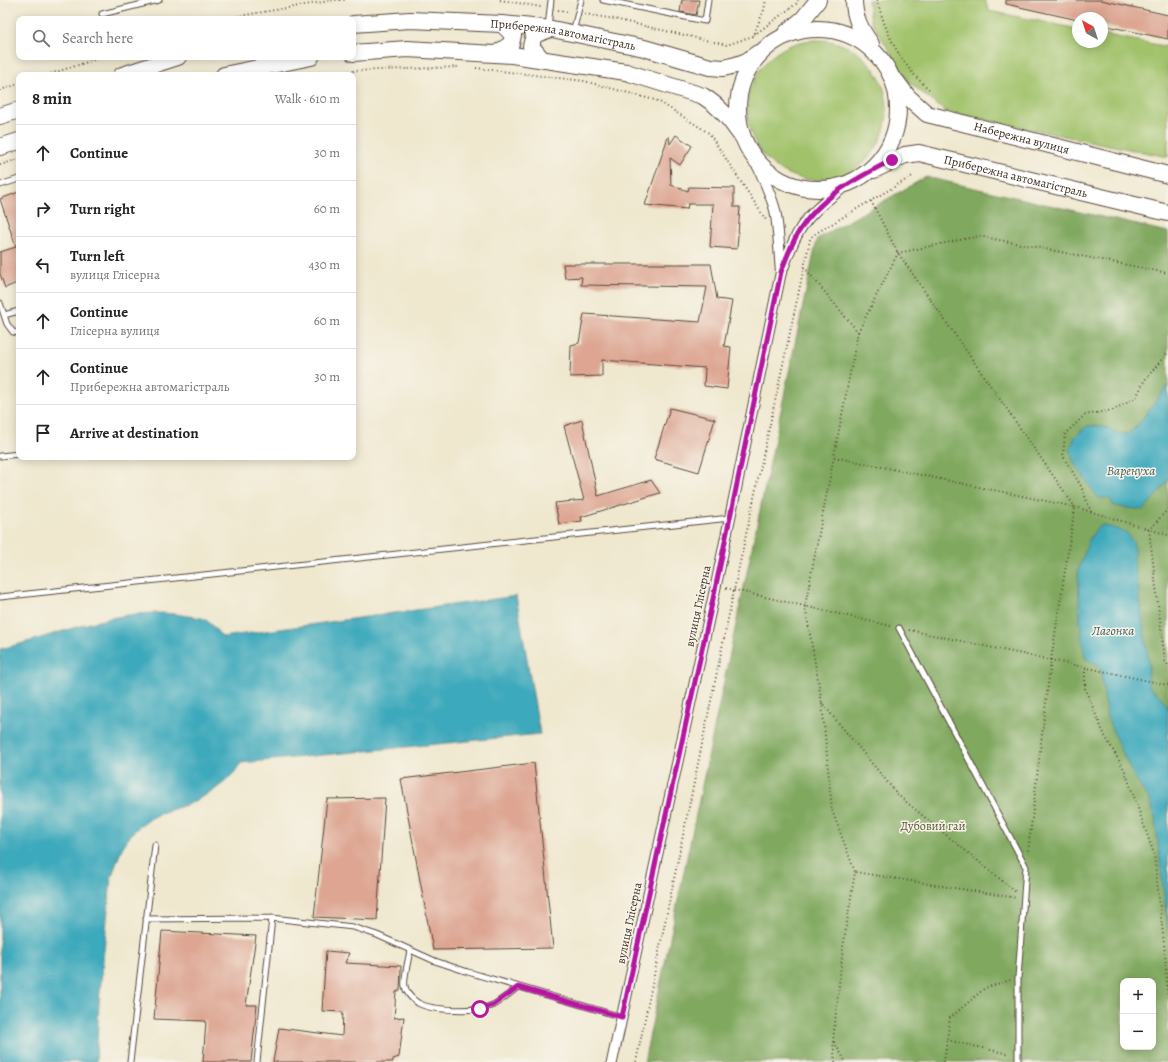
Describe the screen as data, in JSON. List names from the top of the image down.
{
  "streets": {
    "main road": ["Прибережна автомагістраль", "Набережна вулиця"],
    "street": ["вулиця Глісерна"]
  },
  "crossings": [
    ["Прибережна автомагістраль", "Набережна вулиця"],
    ["Прибережна автомагістраль", "вулиця Глісерна"]
  ],
  "water": ["Варенуха", "Лагонка"],
  "parks": ["Дубовий гай"],
  "north": "top left",
  "page": {
    "search": "Search here",
    "heading": ["8 min", "Walk · 610 m"],
    "list": [
      ["Continue", "30 m"],
      ["Turn right", "60 m"],
      ["Turn left", "вулиця Глісерна", "430 m"],
      ["Continue", "Глісерна вулиця", "60 m"],
      ["Continue", "Прибережна автомагістраль", "30 m"],
      "Arrive at destination"
    ],
    "map_buttons": ["+", "−"]
  }
}
